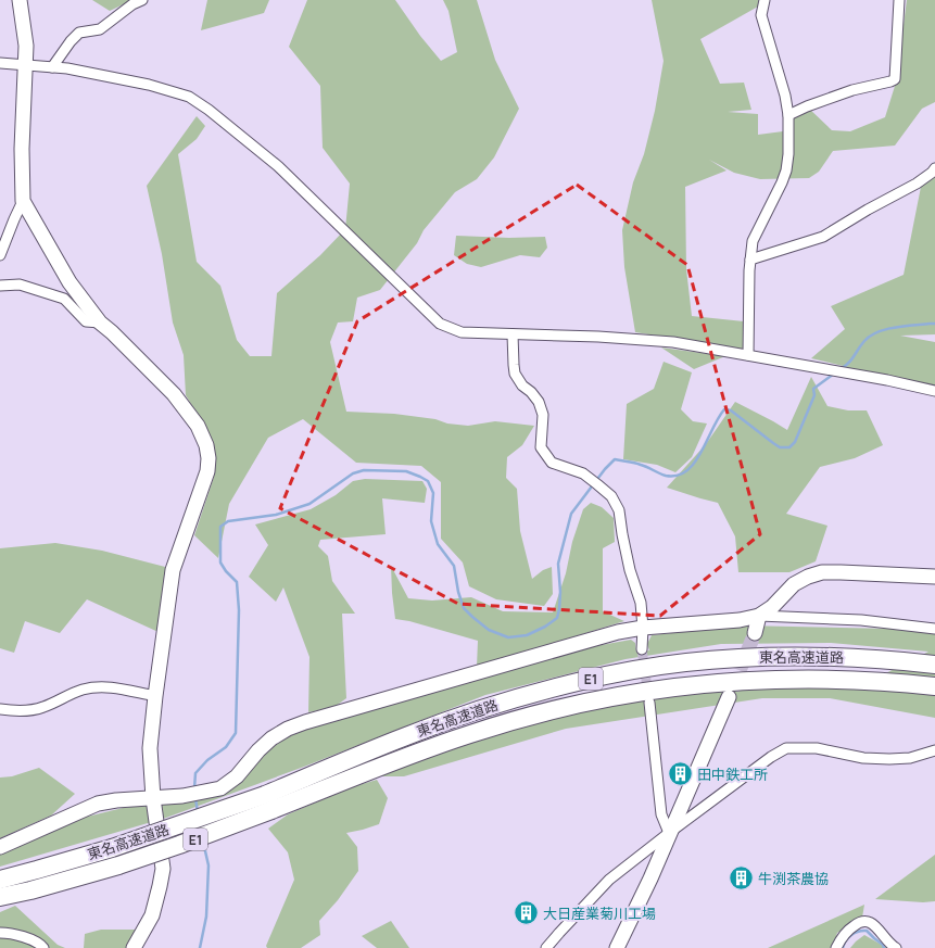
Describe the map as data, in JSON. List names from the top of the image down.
{
  "streets": {
    "highway": ["東名高速道路", "E1"]
  },
  "places": {
    "building": ["田中鉄工所", "牛渕茶農協", "大日産業菊川工場"]
  }
}
